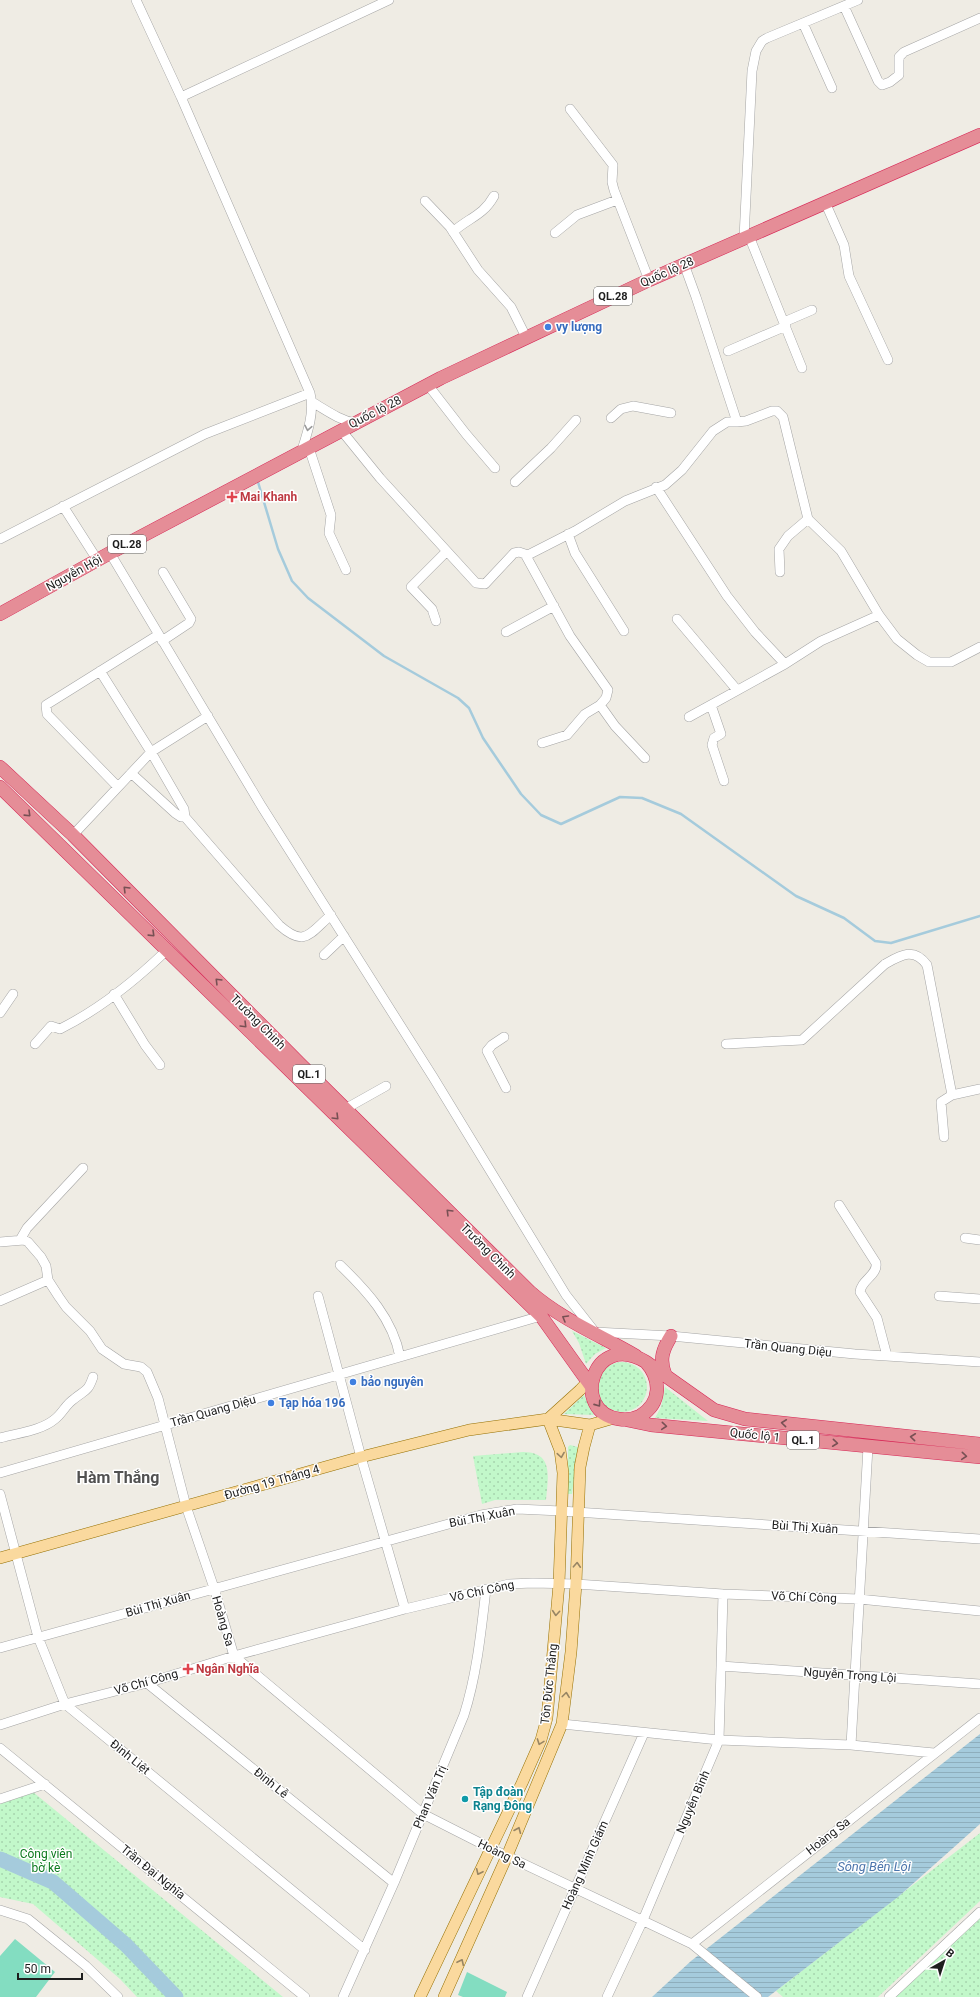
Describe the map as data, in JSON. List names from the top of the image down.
{
  "streets": {
    "highway": [
      "Quốc lộ 28",
      "QL.28",
      "Nguyễn Hội",
      "Trường Chinh",
      "QL.1",
      "Quốc lộ 1"
    ],
    "main road": ["Đường 19 Tháng 4", "Tôn Đức Thắng"],
    "street": [
      "Trần Quang Diệu",
      "Bùi Thị Xuân",
      "Võ Chí Công",
      "Hoàng Sa",
      "Nguyễn Trọng Lội",
      "Đinh Liệt",
      "Đinh Lễ",
      "Phan Văn Trị",
      "Nguyễn Bình",
      "Hoàng Minh Giám",
      "Trần Đại Nghĩa"
    ]
  },
  "crossings": [
    ["Quốc lộ 28", "Nguyễn Hội"],
    ["Trường Chinh", "QL.1"],
    ["Trường Chinh", "Trần Quang Diệu"],
    ["Trường Chinh", "Quốc lộ 1"],
    ["Trường Chinh", "Đường 19 Tháng 4"],
    ["QL.1", "Quốc lộ 1"],
    ["QL.1", "Đường 19 Tháng 4"],
    ["Trần Quang Diệu", "Hoàng Sa"],
    ["Quốc lộ 1", "Đường 19 Tháng 4"],
    ["Đường 19 Tháng 4", "Hoàng Sa"],
    ["Đường 19 Tháng 4", "Tôn Đức Thắng"],
    ["Đường 19 Tháng 4", "Đinh Liệt"],
    ["Bùi Thị Xuân", "Hoàng Sa"],
    ["Bùi Thị Xuân", "Tôn Đức Thắng"],
    ["Bùi Thị Xuân", "Đinh Liệt"],
    ["Võ Chí Công", "Hoàng Sa"],
    ["Võ Chí Công", "Tôn Đức Thắng"],
    ["Võ Chí Công", "Đinh Liệt"],
    ["Võ Chí Công", "Đinh Lễ"],
    ["Võ Chí Công", "Phan Văn Trị"],
    ["Võ Chí Công", "Nguyễn Bình"],
    ["Hoàng Sa", "Tôn Đức Thắng"],
    ["Hoàng Sa", "Phan Văn Trị"],
    ["Hoàng Sa", "Nguyễn Bình"],
    ["Hoàng Sa", "Hoàng Minh Giám"],
    ["Nguyễn Trọng Lội", "Nguyễn Bình"],
    ["Đinh Liệt", "Phan Văn Trị"],
    ["Đinh Lễ", "Phan Văn Trị"]
  ],
  "districts": ["Hàm Thắng"],
  "water": ["Sông Bến Lội"],
  "parks": ["Công viên bờ kè"],
  "places": {
    "other": [
      "vy lượng",
      "bảo nguyên",
      "Tạp hóa 196",
      "Tập đoàn Rạng Đông"
    ],
    "health": ["Mai Khanh", "Ngân Nghĩa"]
  },
  "scale_bar": "50 m",
  "north": "top right"
}
